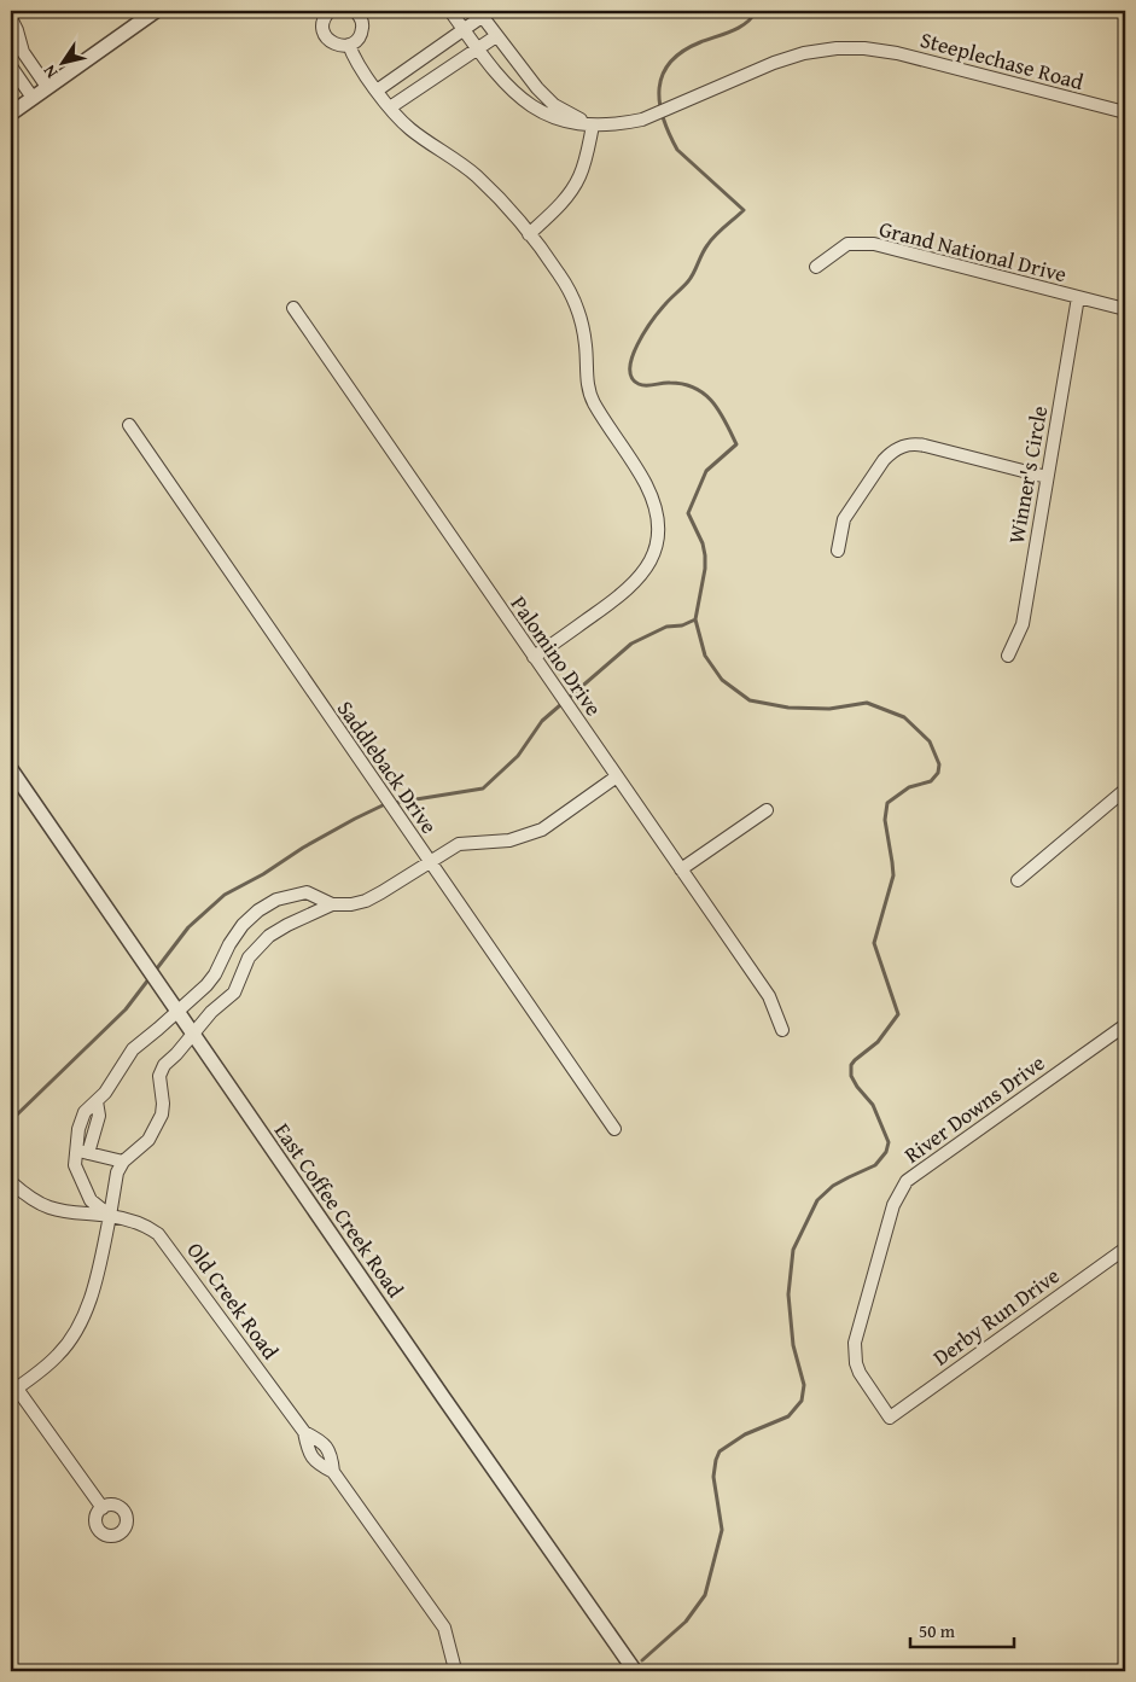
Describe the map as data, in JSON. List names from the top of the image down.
{
  "streets": {
    "street": [
      "Steeplechase Road",
      "Grand National Drive",
      "Winner's Circle",
      "Palomino Drive",
      "Saddleback Drive",
      "River Downs Drive",
      "East Coffee Creek Road",
      "Old Creek Road",
      "Derby Run Drive"
    ]
  },
  "crossings": [
    ["Grand National Drive", "Winner's Circle"],
    ["River Downs Drive", "Derby Run Drive"]
  ],
  "scale_bar": "50 m",
  "north": "bottom left"
}
